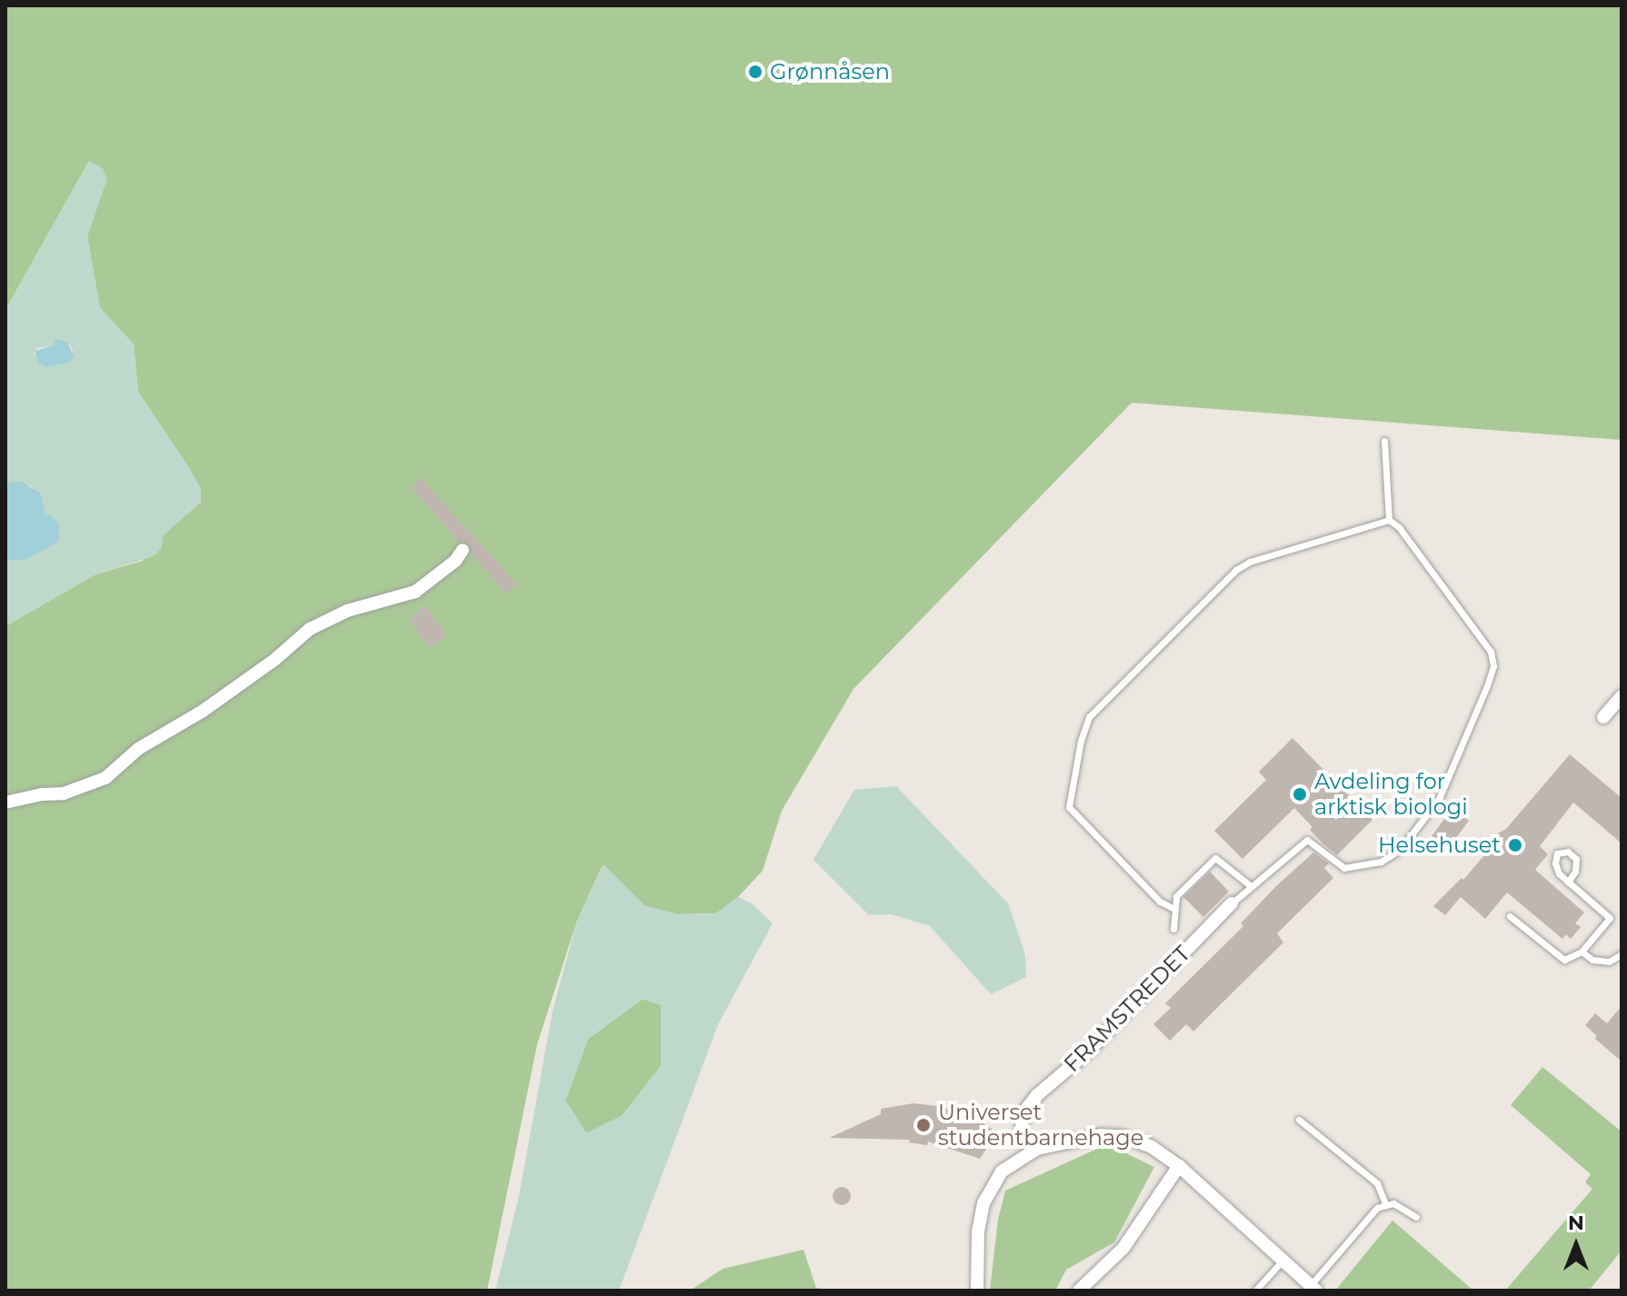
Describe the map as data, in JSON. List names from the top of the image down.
{
  "streets": {
    "street": ["FRAMSTREDET"]
  },
  "places": [
    "Grønnåsen",
    "Avdeling for arktisk biologi",
    "Helsehuset",
    "Universet studentbarnehage"
  ],
  "north": "top"
}
